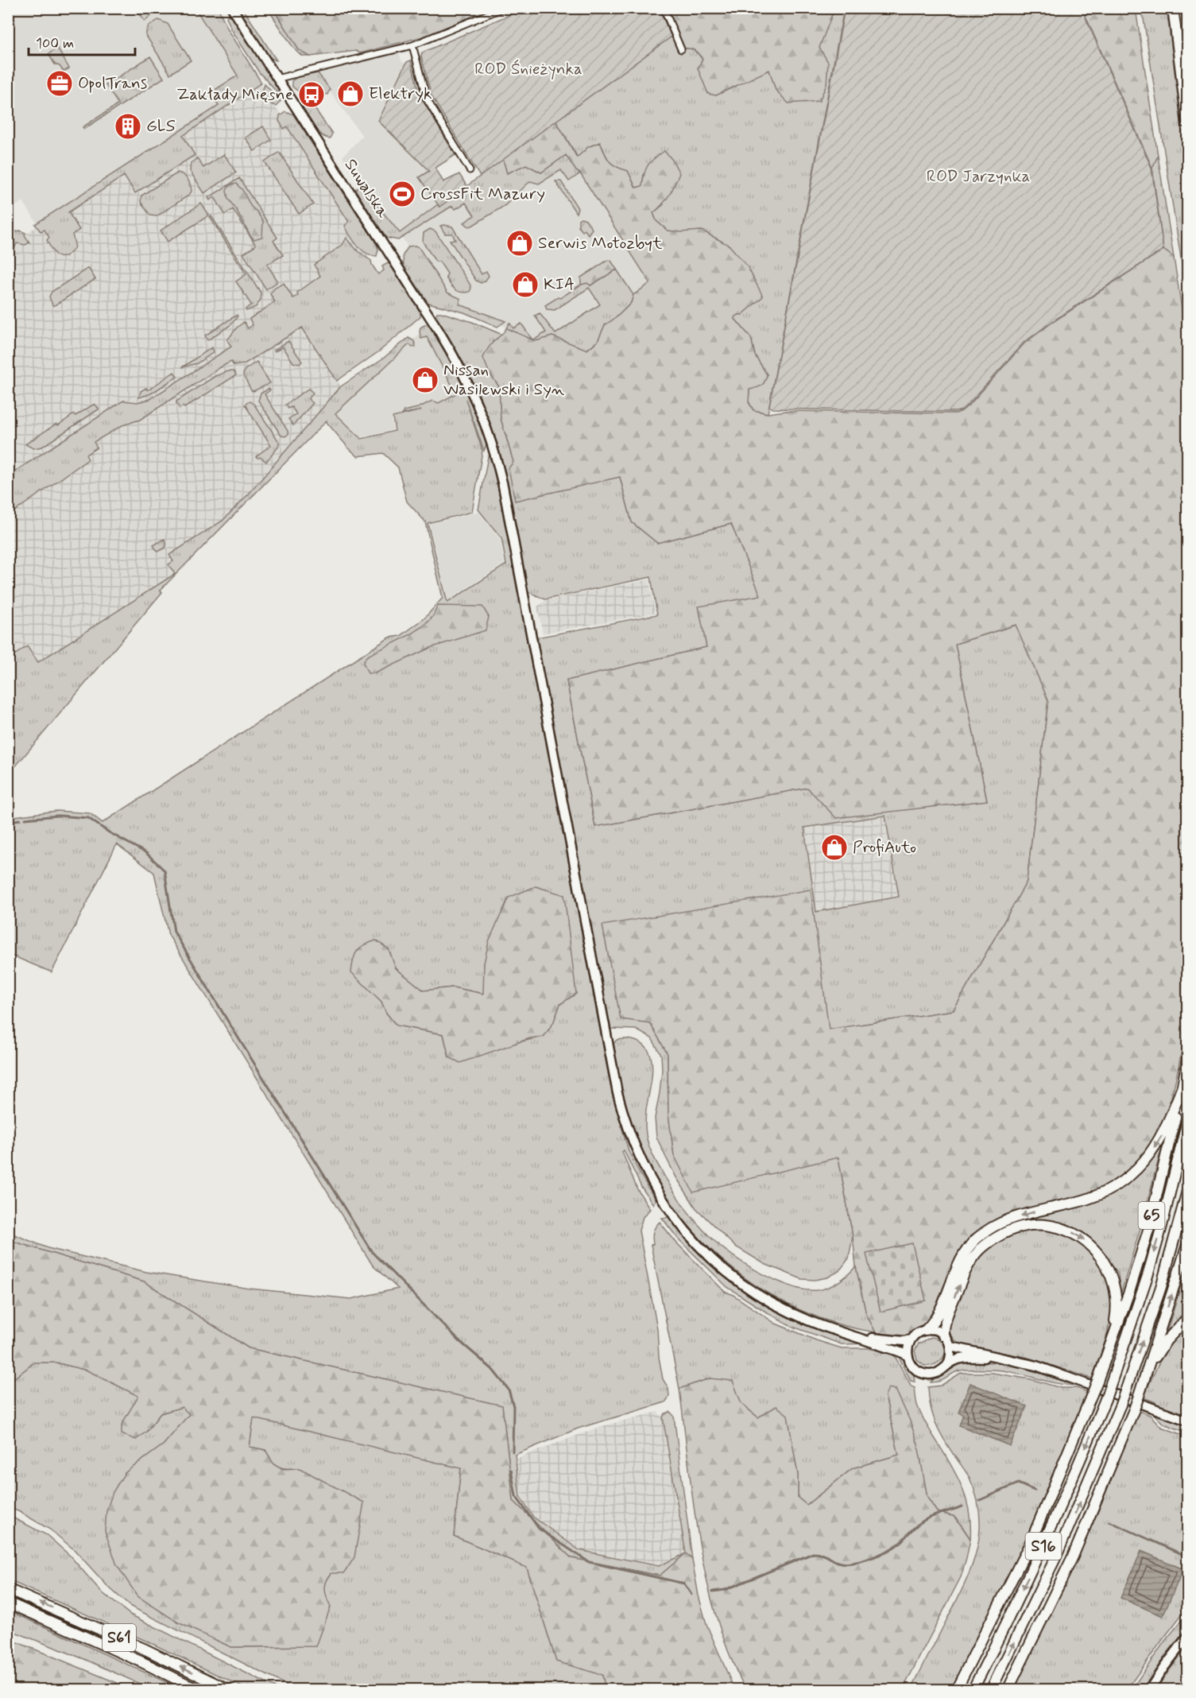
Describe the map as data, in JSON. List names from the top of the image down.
{
  "streets": {
    "highway": ["65", "S16", "S61"],
    "main road": ["Suwalska"]
  },
  "parks": ["ROD Śnieżynka", "ROD Jarzynka"],
  "places": {
    "office": ["OpolTrans"],
    "shop": [
      "Elektryk",
      "Serwis Motozbyt",
      "KIA",
      "Nissan Wasilewski i Syn",
      "ProfiAuto"
    ],
    "bus stop": ["Zakłady Mięsne"],
    "building": ["GLS"],
    "sports": ["CrossFit Mazury"]
  },
  "scale_bar": "100 m"
}
